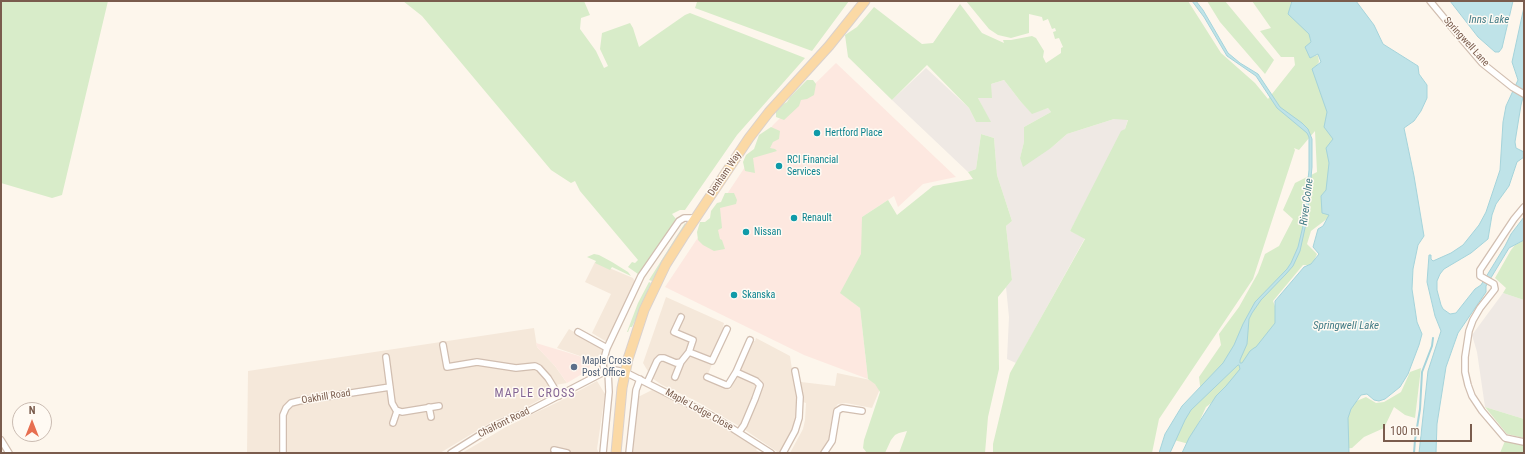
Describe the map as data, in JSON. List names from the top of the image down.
{
  "streets": {
    "main road": ["Denham Way"],
    "street": [
      "Springwell Lane",
      "Oakhill Road",
      "Maple Lodge Close",
      "Chalfont Road"
    ]
  },
  "crossings": [
    ["Denham Way", "Maple Lodge Close"]
  ],
  "districts": ["MAPLE CROSS"],
  "water": ["Inns Lake", "River Colne", "Springwell Lake"],
  "places": [
    "Hertford Place",
    "RCI Financial Services",
    "Renault",
    "Nissan",
    "Skanska",
    "Maple Cross Post Office"
  ],
  "scale_bar": "100 m",
  "north": "top"
}
